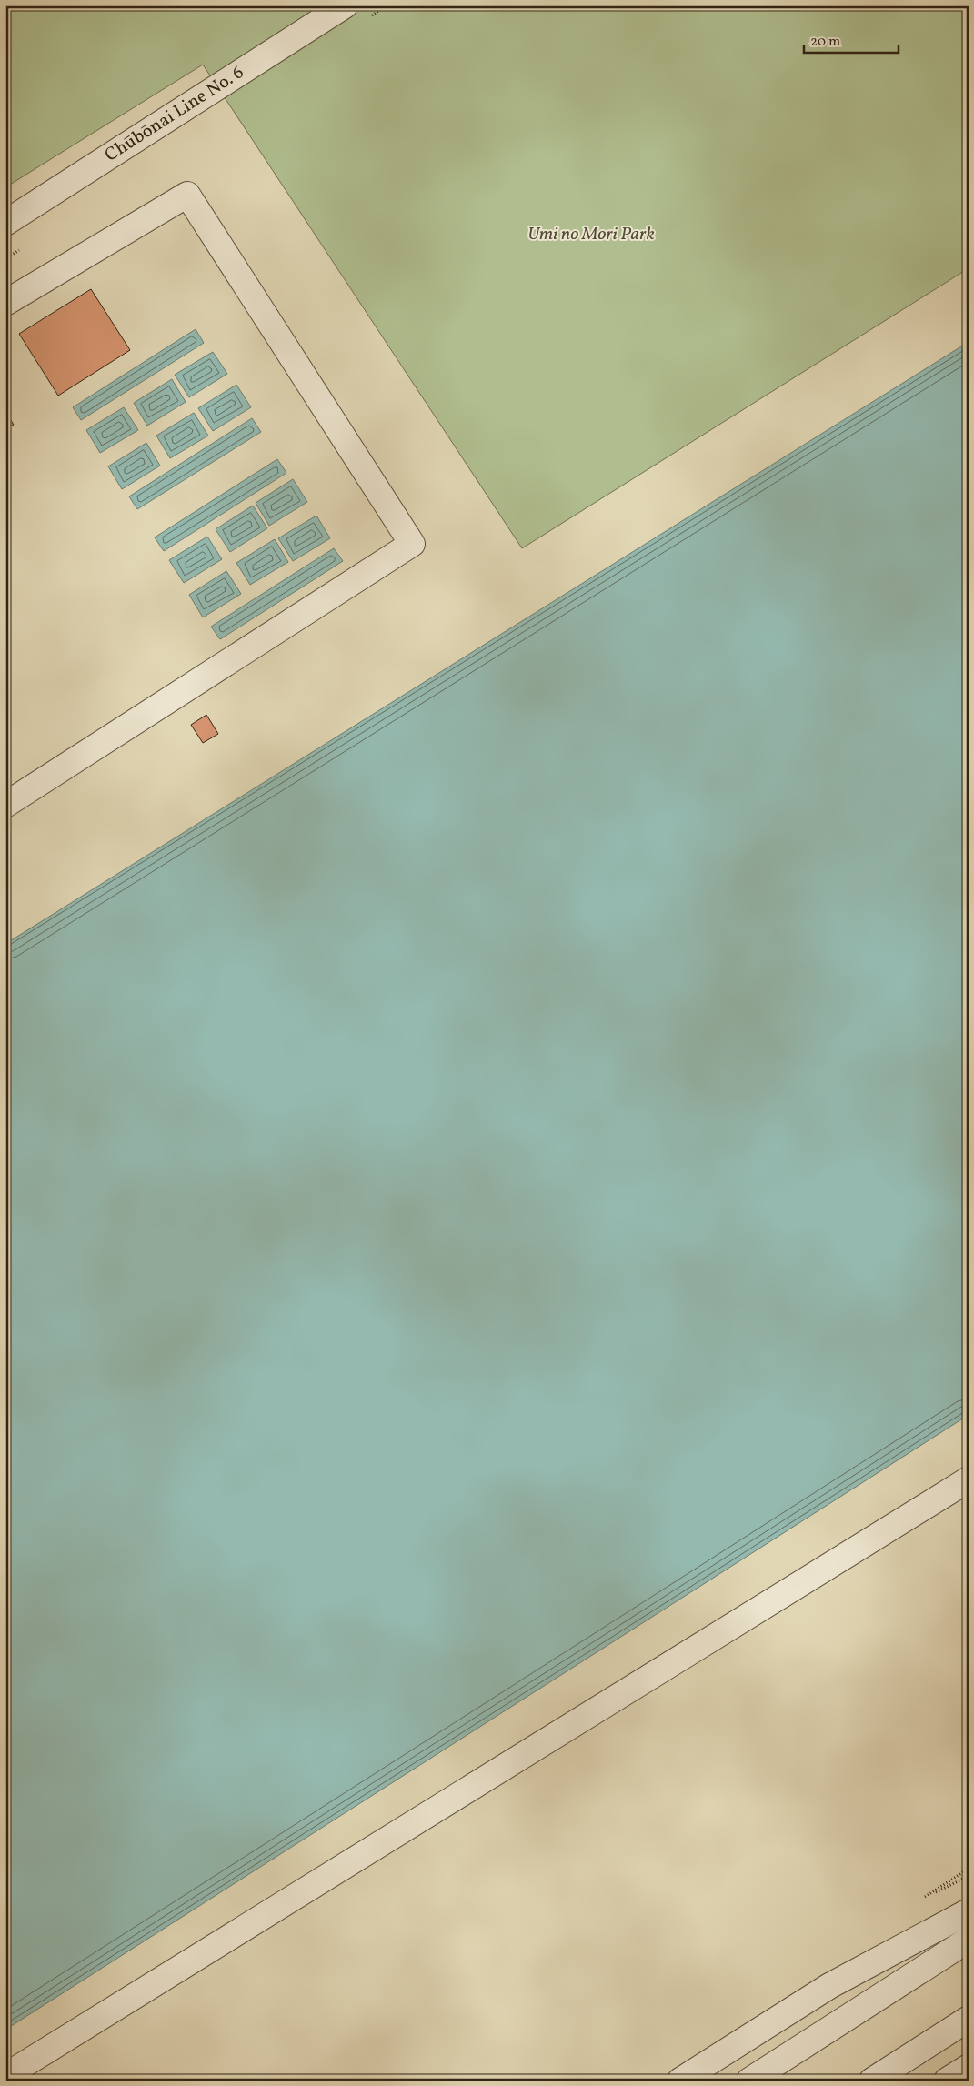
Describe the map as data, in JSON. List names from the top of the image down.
{
  "streets": {
    "street": ["Chūbōnai Line No. 6"]
  },
  "parks": ["Umi no Mori Park"],
  "scale_bar": "20 m"
}
